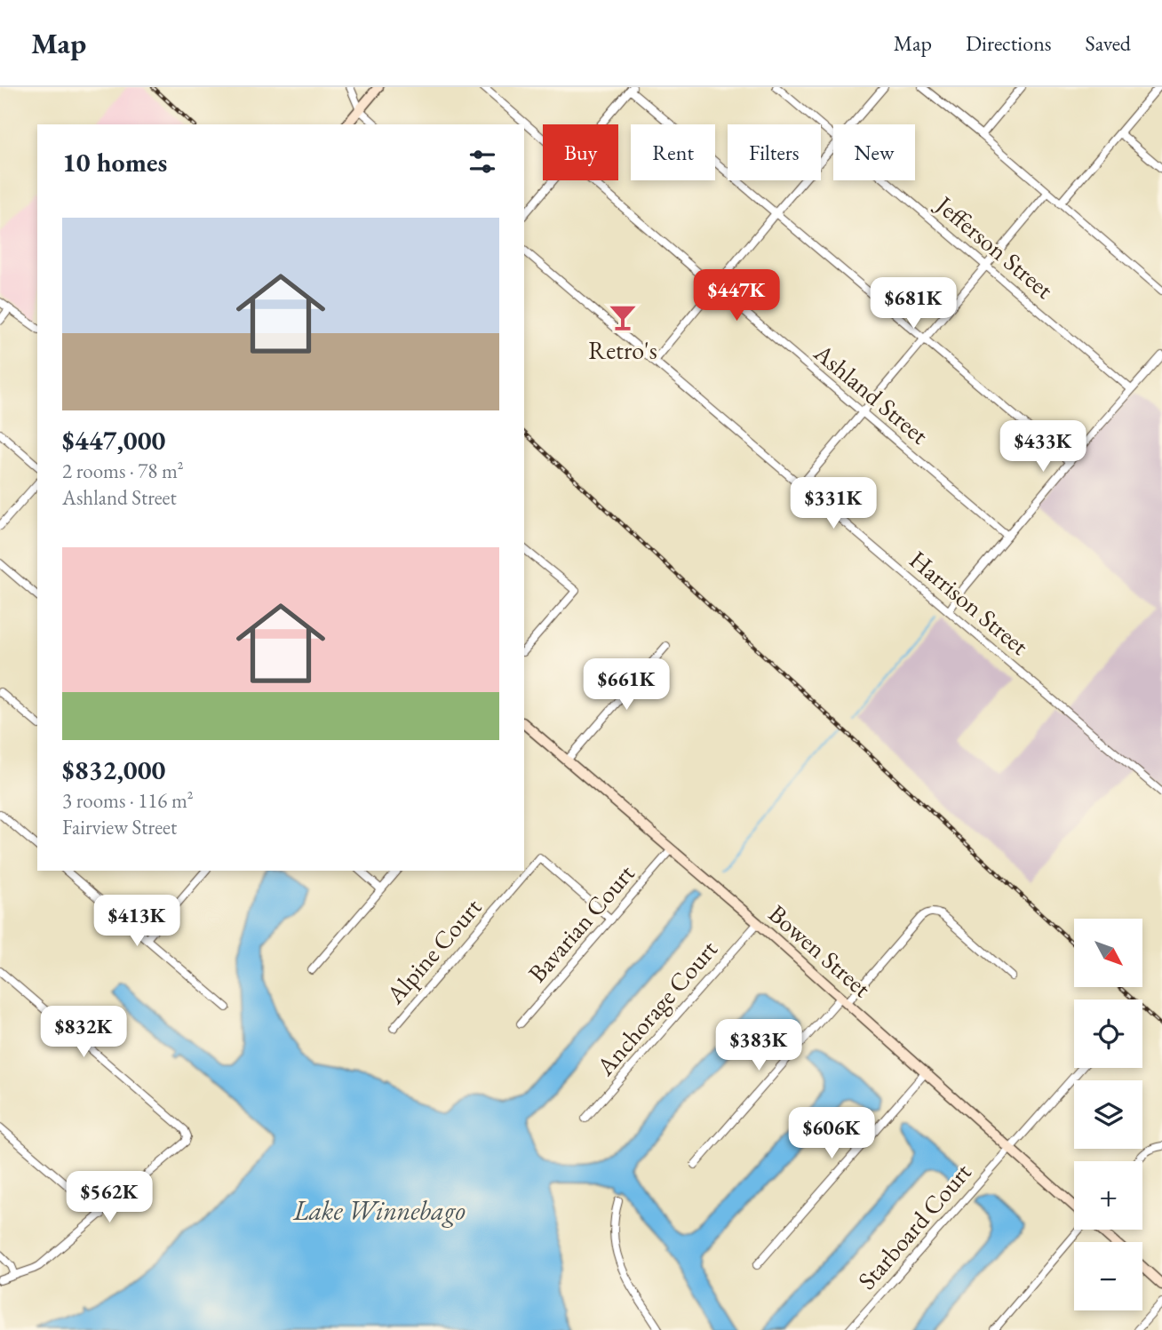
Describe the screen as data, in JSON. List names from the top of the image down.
{
  "streets": {
    "main road": ["Bowen Street"],
    "street": [
      "Jefferson Street",
      "Ashland Street",
      "Harrison Street",
      "Bavarian Court",
      "Alpine Court",
      "Anchorage Court",
      "Starboard Court"
    ]
  },
  "crossings": [
    ["Bavarian Court", "Alpine Court"],
    ["Bavarian Court", "Bowen Street"],
    ["Bowen Street", "Anchorage Court"],
    ["Bowen Street", "Starboard Court"]
  ],
  "water": ["Lake Winnebago"],
  "places": {
    "bar": ["Retro's"]
  },
  "north": "bottom right",
  "page": {
    "header": "Map",
    "nav": ["Map", "Directions", "Saved"],
    "chip": [
      "Buy",
      "Rent",
      "Filters",
      "New"
    ],
    "heading": "10 homes",
    "list": [
      {
        "name": "$447,000",
        "note": "2 rooms · 78 m² · Ashland Street"
      },
      {
        "name": "$832,000",
        "note": "3 rooms · 116 m² · Fairview Street"
      }
    ],
    "price": [
      "$447K",
      "$681K",
      "$433K",
      "$331K",
      "$661K",
      "$413K",
      "$832K",
      "$383K",
      "$606K",
      "$562K"
    ],
    "map_buttons": ["+", "−"]
  }
}
